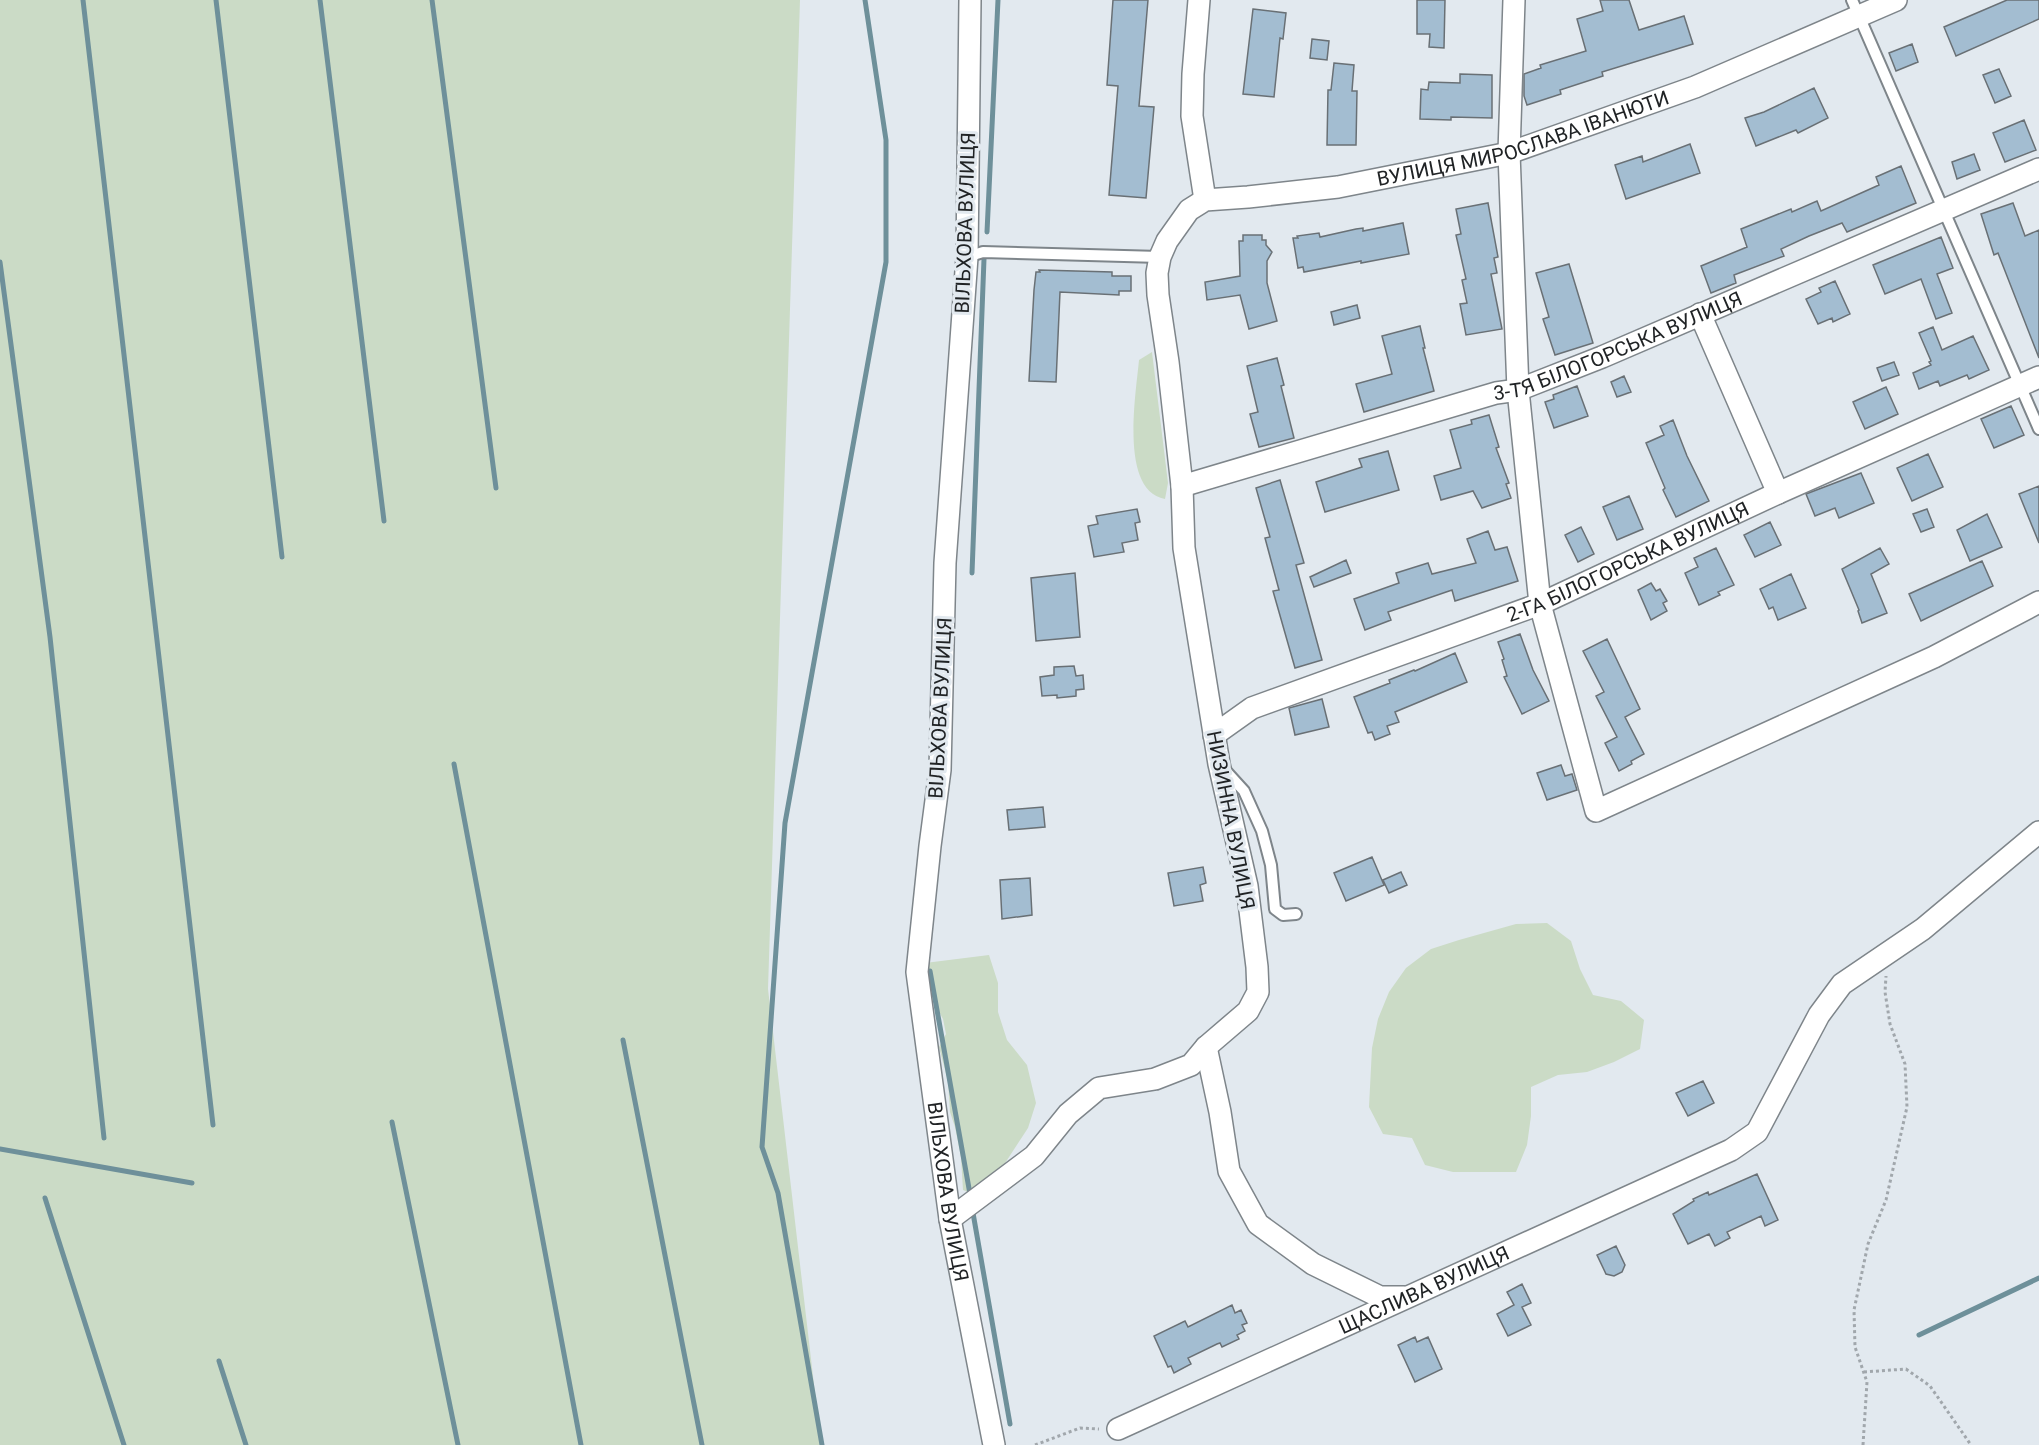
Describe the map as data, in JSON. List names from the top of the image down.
{
  "streets": {
    "street": [
      "ВУЛИЦЯ МИРОСЛАВА ІВАНЮТИ",
      "ВІЛЬХОВА ВУЛИЦЯ",
      "3-ТЯ БІЛОГОРСЬКА ВУЛИЦЯ",
      "2-ГА БІЛОГОРСЬКА ВУЛИЦЯ",
      "НИЗИННА ВУЛИЦЯ",
      "ЩАСЛИВА ВУЛИЦЯ"
    ]
  },
  "crossings": [
    ["ВІЛЬХОВА ВУЛИЦЯ", "НИЗИННА ВУЛИЦЯ"],
    ["3-ТЯ БІЛОГОРСЬКА ВУЛИЦЯ", "НИЗИННА ВУЛИЦЯ"],
    ["2-ГА БІЛОГОРСЬКА ВУЛИЦЯ", "НИЗИННА ВУЛИЦЯ"]
  ]
}
